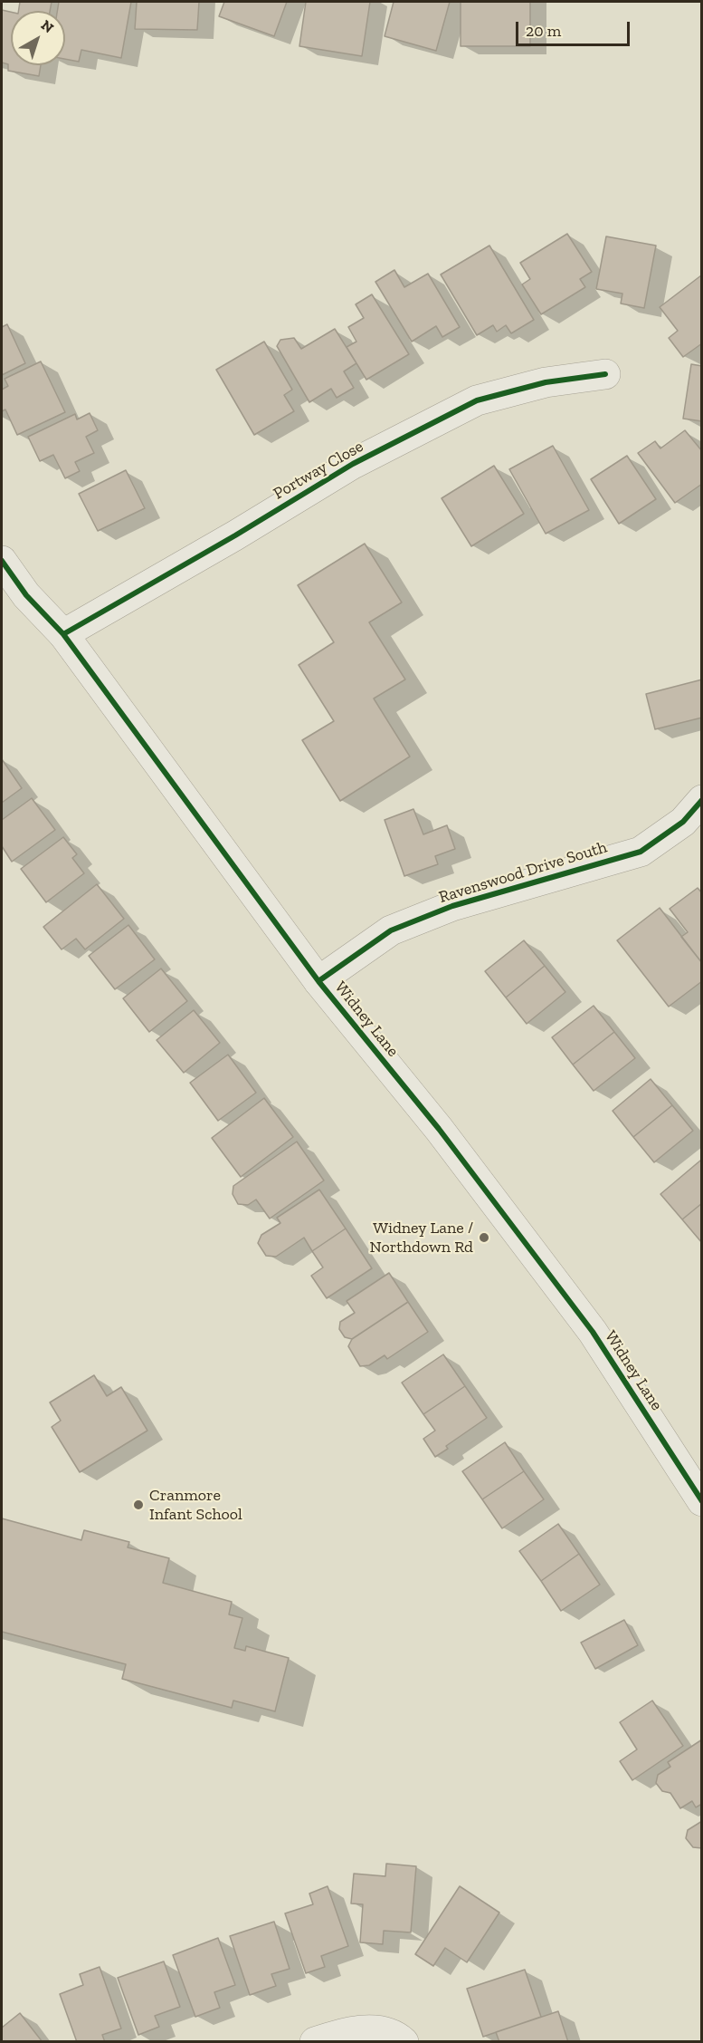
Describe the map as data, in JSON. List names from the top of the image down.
{
  "streets": {
    "street": ["Portway Close", "Ravenswood Drive South", "Widney Lane"]
  },
  "crossings": [
    ["Portway Close", "Widney Lane"],
    ["Ravenswood Drive South", "Widney Lane"]
  ],
  "places": ["Widney Lane / Northdown Rd", "Cranmore Infant School"],
  "scale_bar": "20 m",
  "north": "top right"
}
